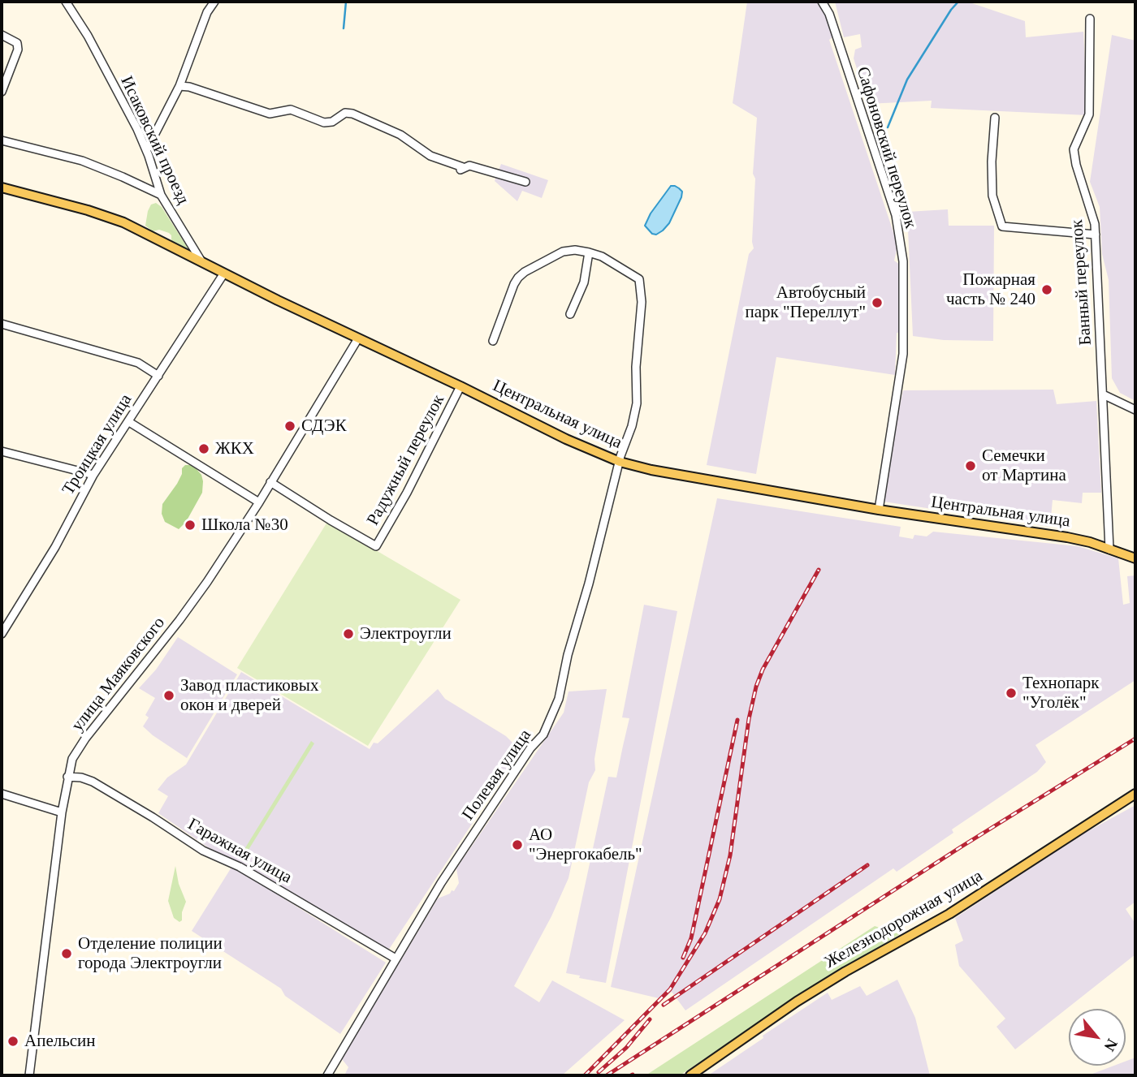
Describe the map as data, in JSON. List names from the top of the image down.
{
  "streets": {
    "main road": ["Центральная улица", "Железнодорожная улица"],
    "street": [
      "Исаковский проезд",
      "Сафоновский переулок",
      "Банный переулок",
      "Троицкая улица",
      "Радужный переулок",
      "улица Маяковского",
      "Полевая улица",
      "Гаражная улица"
    ]
  },
  "crossings": [
    ["Исаковский проезд", "Центральная улица"],
    ["Сафоновский переулок", "Центральная улица"],
    ["Банный переулок", "Центральная улица"],
    ["Центральная улица", "Троицкая улица"],
    ["Центральная улица", "Радужный переулок"],
    ["Центральная улица", "улица Маяковского"],
    ["Центральная улица", "Полевая улица"],
    ["Радужный переулок", "улица Маяковского"],
    ["улица Маяковского", "Гаражная улица"],
    ["Полевая улица", "Гаражная улица"]
  ],
  "places": [
    "Пожарная часть № 240",
    "Автобусный парк \"Переллут\"",
    "СДЭК",
    "ЖКХ",
    "Семечки от Мартина",
    "Школа №30",
    "Электроугли",
    "Технопарк \"Уголёк\"",
    "Завод пластиковых окон и дверей",
    "АО \"Энергокабель\"",
    "Отделение полиции города Электроугли",
    "Апельсин"
  ],
  "north": "bottom right"
}
